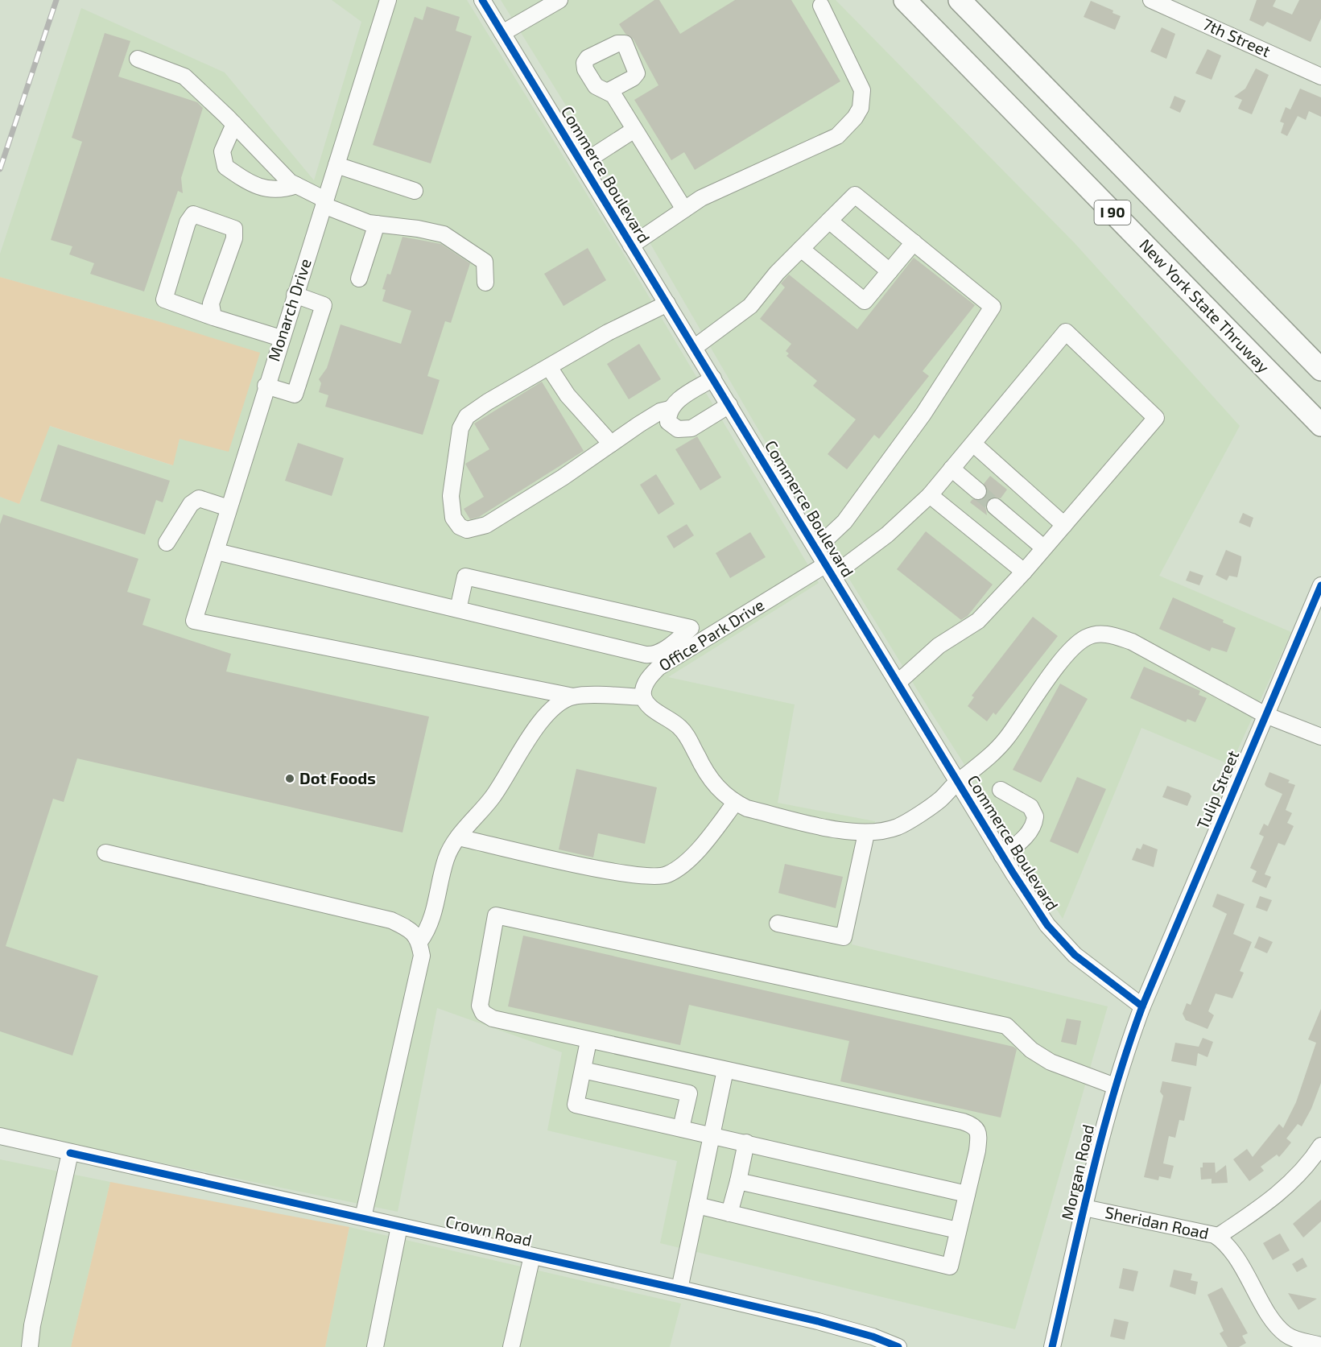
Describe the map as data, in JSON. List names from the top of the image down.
{
  "streets": {
    "highway": ["I 90", "New York State Thruway"],
    "street": [
      "7th Street",
      "Commerce Boulevard",
      "Monarch Drive",
      "Office Park Drive",
      "Tulip Street",
      "Morgan Road",
      "Sheridan Road",
      "Crown Road"
    ]
  },
  "crossings": [
    ["Commerce Boulevard", "Office Park Drive"],
    ["Commerce Boulevard", "Tulip Street"],
    ["Commerce Boulevard", "Morgan Road"],
    ["Tulip Street", "Morgan Road"],
    ["Morgan Road", "Sheridan Road"]
  ],
  "places": ["Dot Foods"]
}
